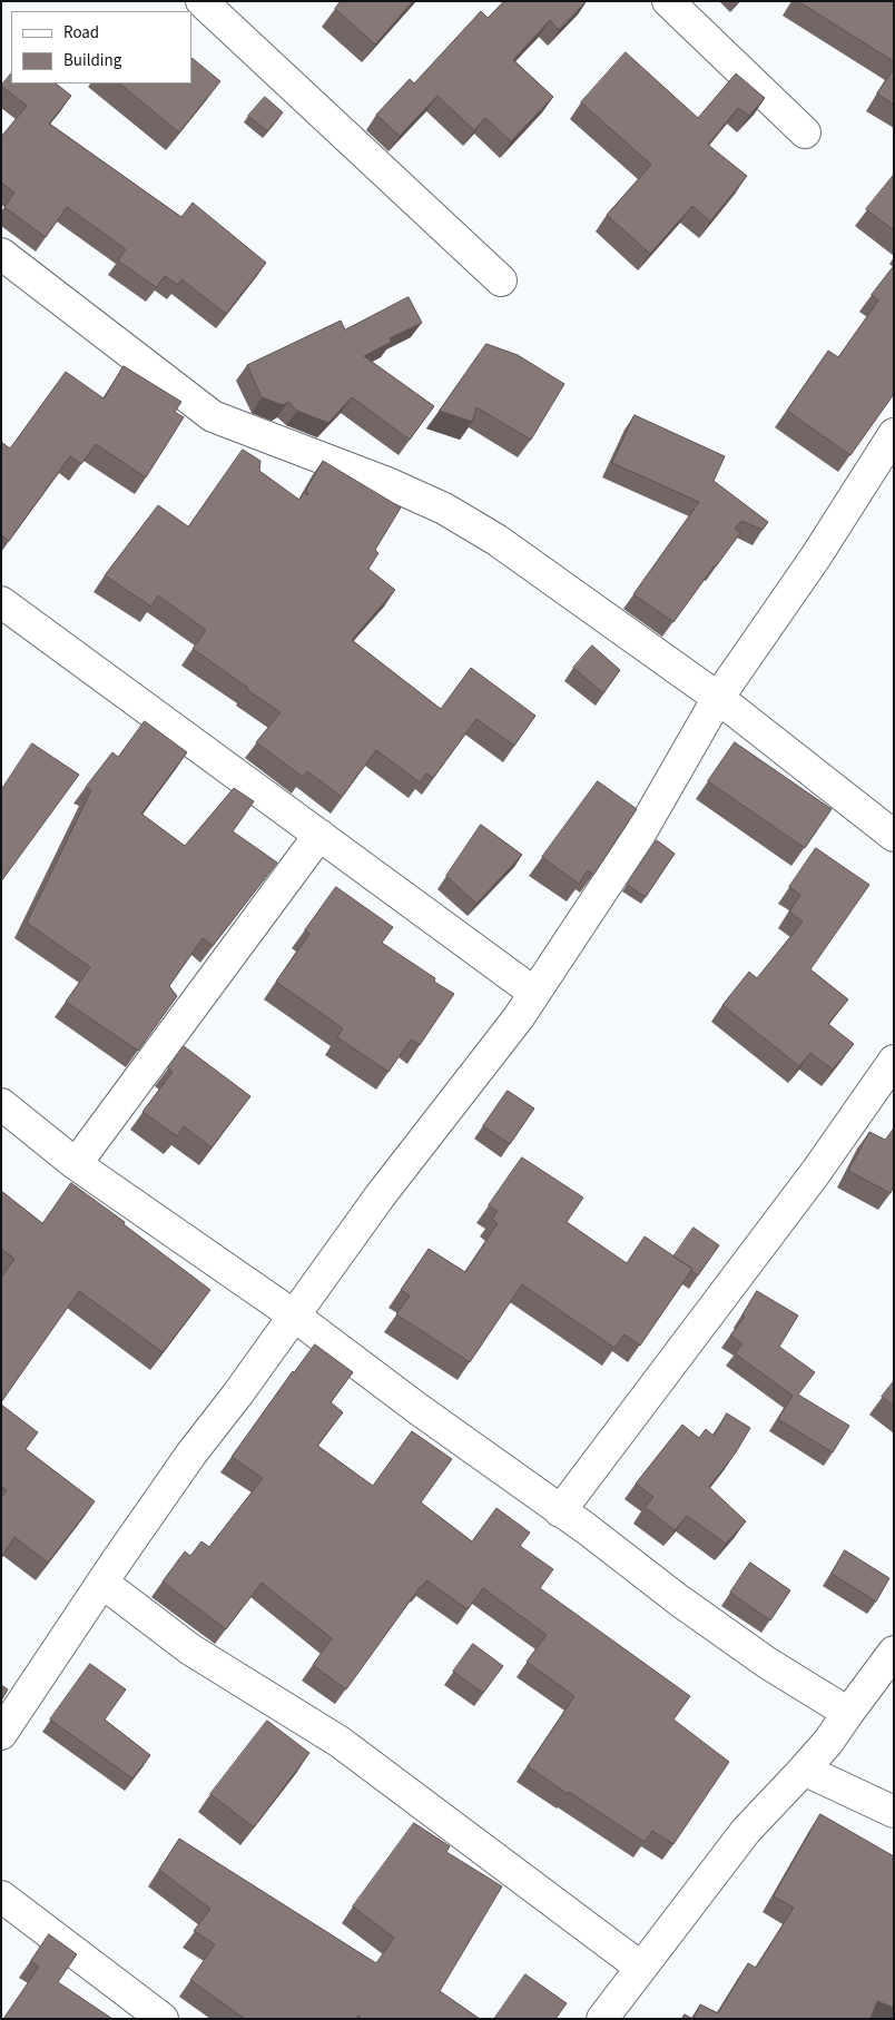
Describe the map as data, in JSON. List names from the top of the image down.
{
  "legend": ["Road", "Building"]
}
